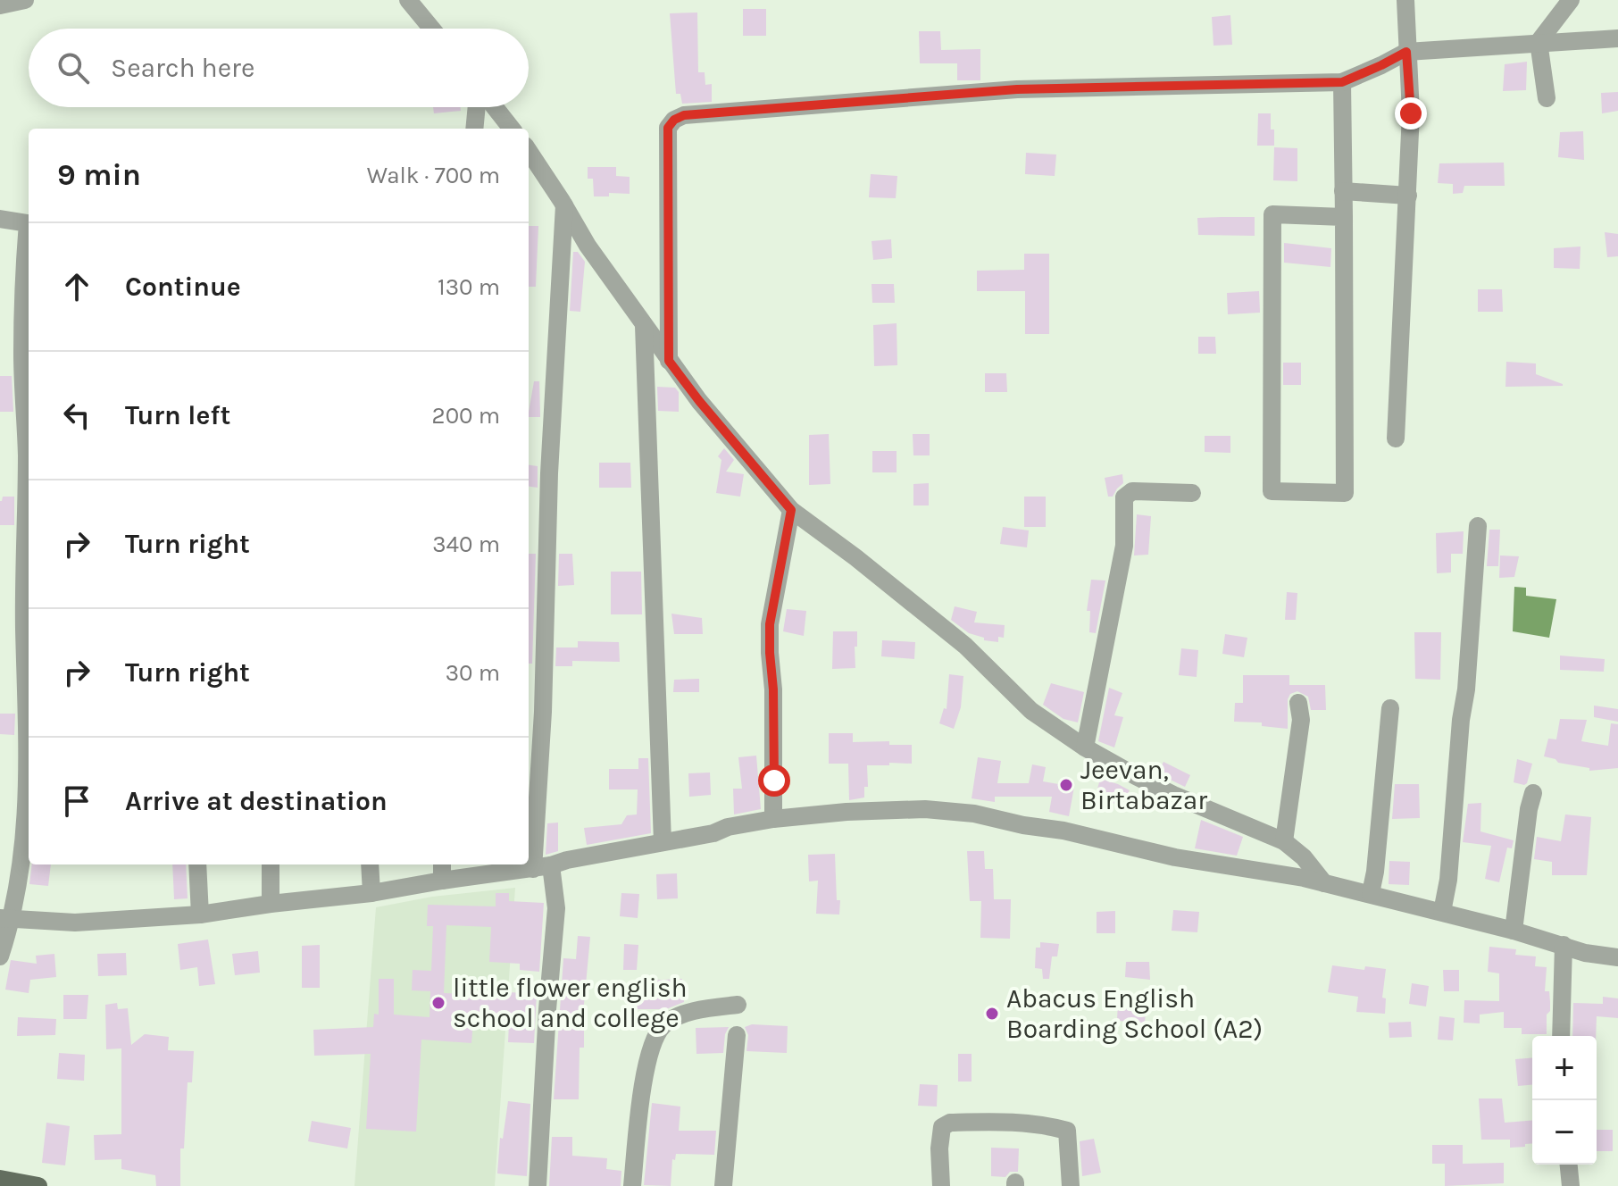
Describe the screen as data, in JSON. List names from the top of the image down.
{
  "places": ["Jeevan, Birtabazar", "little flower english school and college", "Abacus English Boarding School (A2)"],
  "page": {
    "search": "Search here",
    "heading": ["9 min", "Walk · 700 m"],
    "list": [
      ["Continue", "130 m"],
      ["Turn left", "200 m"],
      ["Turn right", "340 m"],
      ["Turn right", "30 m"],
      "Arrive at destination"
    ],
    "map_buttons": ["+", "−"]
  }
}
